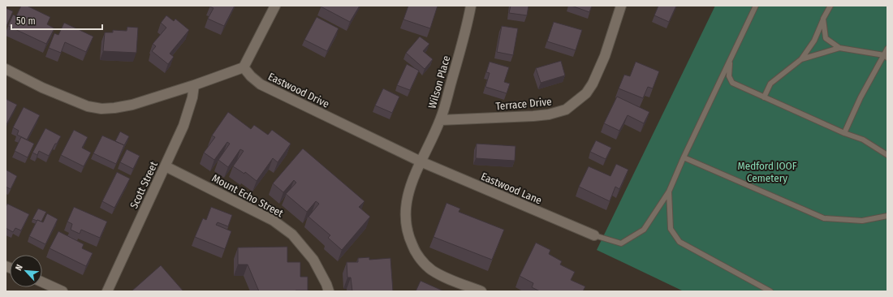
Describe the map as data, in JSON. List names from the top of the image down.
{
  "streets": {
    "street": [
      "Wilson Place",
      "Eastwood Drive",
      "Terrace Drive",
      "Scott Street",
      "Eastwood Lane",
      "Mount Echo Street"
    ]
  },
  "crossings": [
    ["Wilson Place", "Eastwood Drive"],
    ["Wilson Place", "Terrace Drive"],
    ["Wilson Place", "Eastwood Lane"],
    ["Eastwood Drive", "Eastwood Lane"],
    ["Scott Street", "Mount Echo Street"]
  ],
  "parks": ["Medford IOOF Cemetery"],
  "scale_bar": "50 m",
  "north": "top left"
}
